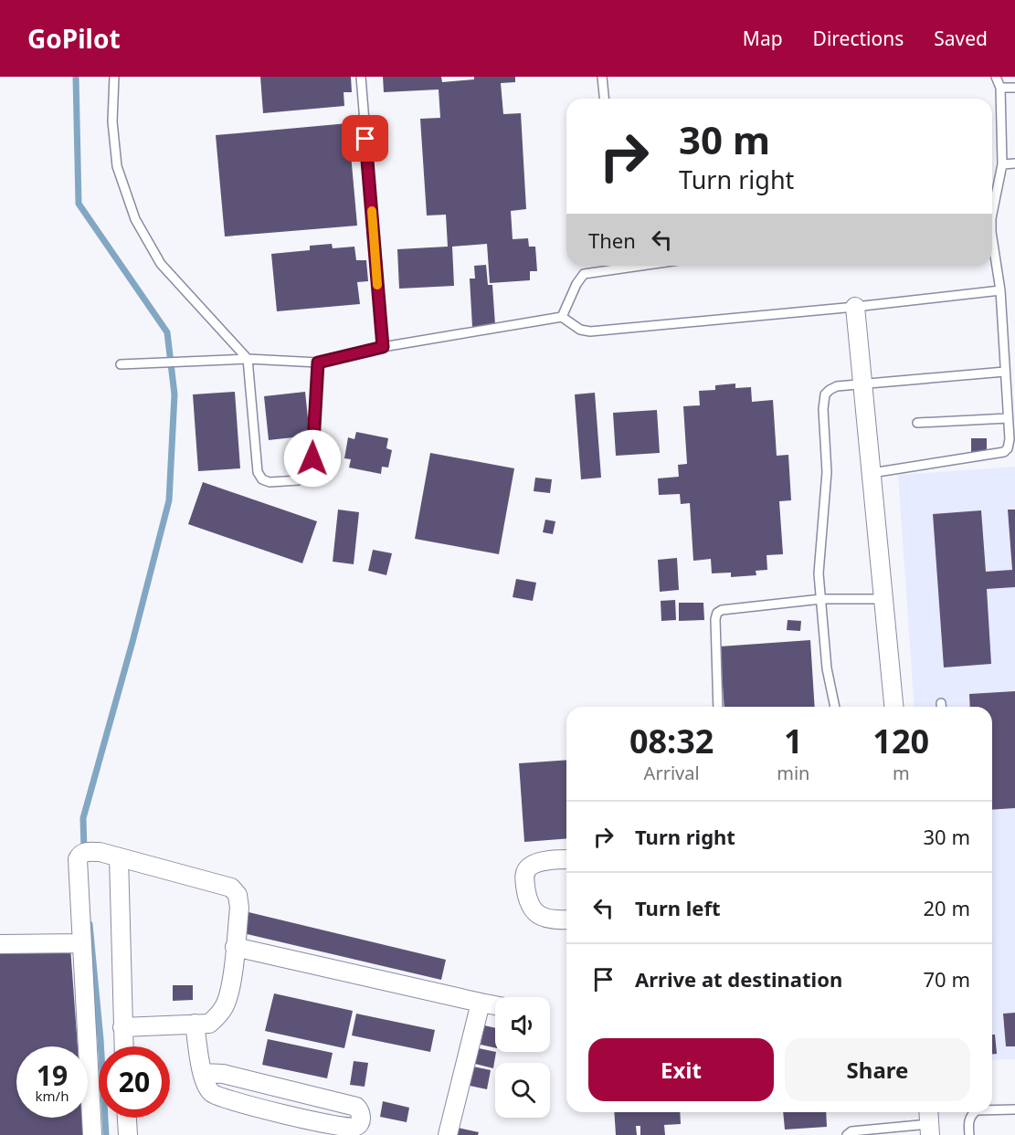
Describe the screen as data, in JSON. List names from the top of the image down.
{
  "page": {
    "header": "GoPilot",
    "nav": ["Map", "Directions", "Saved"],
    "turn": ["30 m", "Turn right"],
    "then": "Then",
    "eta": [
      "08:32",
      "Arrival",
      "1",
      "min",
      "120",
      "m"
    ],
    "list": [
      {
        "name": "Turn right",
        "value": "30 m"
      },
      {
        "name": "Turn left",
        "value": "20 m"
      },
      {
        "name": "Arrive at destination",
        "value": "70 m"
      }
    ],
    "buttons": ["Exit", "Share"],
    "speed": "19 km/h",
    "limit": "20"
  }
}
